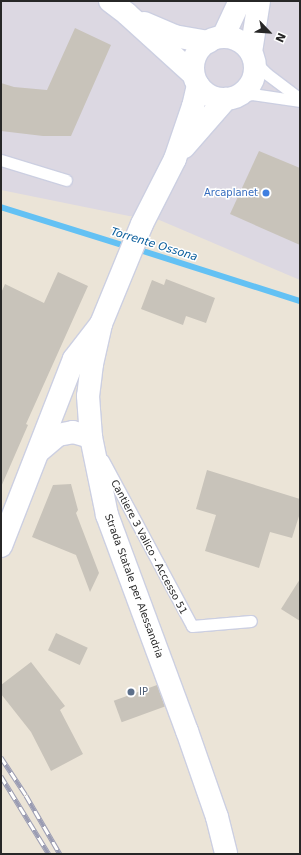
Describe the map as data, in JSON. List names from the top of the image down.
{
  "streets": {
    "main road": ["Strada Statale per Alessandria"],
    "lane": ["Cantiere 3 Valico - Accesso 51"]
  },
  "crossings": [
    ["Cantiere 3 Valico - Accesso 51", "Strada Statale per Alessandria"]
  ],
  "water": ["Torrente Ossona"],
  "places": ["Arcaplanet", "IP"],
  "north": "bottom right"
}
